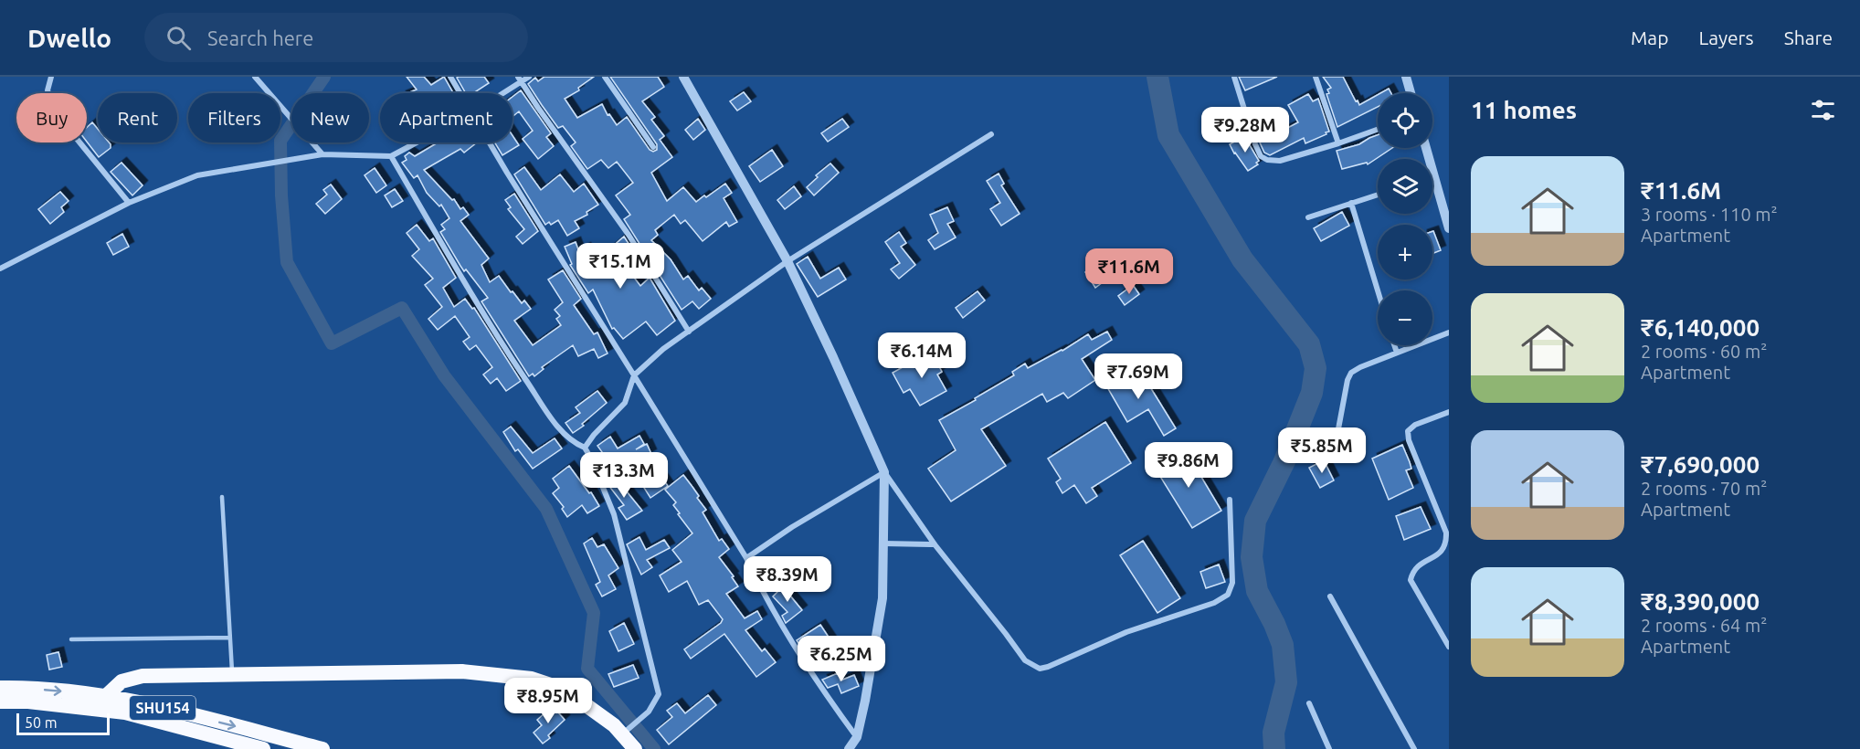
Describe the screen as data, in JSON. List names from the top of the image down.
{
  "streets": {
    "highway": ["SHU154"]
  },
  "scale_bar": "50 m",
  "page": {
    "header": "Dwello",
    "search": "Search here",
    "nav": ["Map", "Layers", "Share"],
    "heading": "11 homes",
    "map_buttons": ["+", "−"],
    "chip": [
      "Buy",
      "Rent",
      "Filters",
      "New",
      "Apartment"
    ],
    "price": [
      "₹9.28M",
      "₹15.1M",
      "₹11.6M",
      "₹6.14M",
      "₹7.69M",
      "₹5.85M",
      "₹9.86M",
      "₹13.3M",
      "₹8.39M",
      "₹6.25M",
      "₹8.95M"
    ],
    "list": [
      {
        "name": "₹11.6M",
        "note": "3 rooms · 110 m² · Apartment"
      },
      {
        "name": "₹6,140,000",
        "note": "2 rooms · 60 m² · Apartment"
      },
      {
        "name": "₹7,690,000",
        "note": "2 rooms · 70 m² · Apartment"
      },
      {
        "name": "₹8,390,000",
        "note": "2 rooms · 64 m² · Apartment"
      }
    ],
    "scale": "50 m"
  }
}
